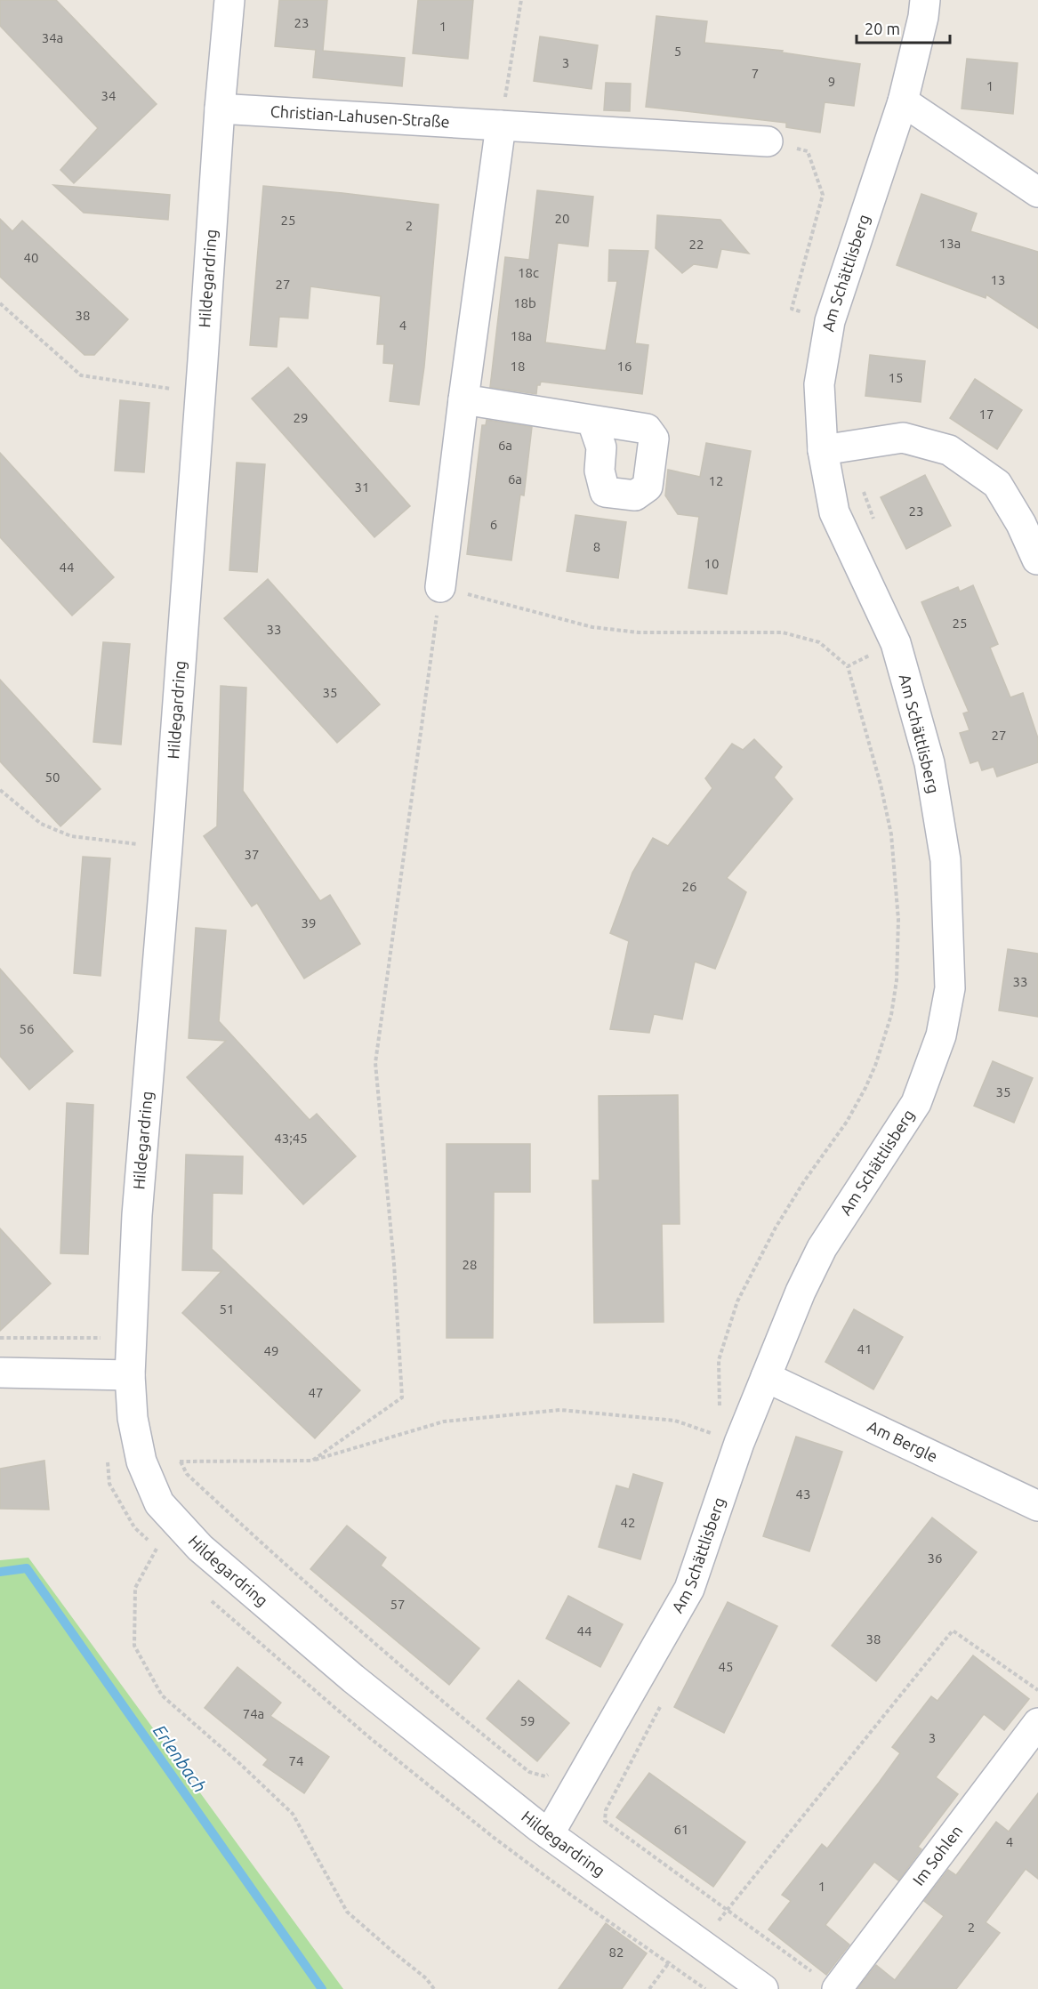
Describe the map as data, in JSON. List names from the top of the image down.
{
  "streets": {
    "street": [
      "Christian-Lahusen-Straße",
      "Am Schättlisberg",
      "Hildegardring",
      "Am Bergle",
      "Im Sohlen"
    ]
  },
  "crossings": [
    ["Christian-Lahusen-Straße", "Hildegardring"],
    ["Am Schättlisberg", "Hildegardring"],
    ["Am Schättlisberg", "Am Bergle"]
  ],
  "water": ["Erlenbach"],
  "house_numbers": [
    "23",
    "1",
    "34a",
    "5",
    "3",
    "7",
    "9",
    "1",
    "34",
    "20",
    "25",
    "2",
    "13a",
    "22",
    "40",
    "18c",
    "13",
    "27",
    "18b",
    "38",
    "4",
    "18a",
    "18",
    "16",
    "15",
    "17",
    "29",
    "6a",
    "6a",
    "12",
    "31",
    "23",
    "6",
    "8",
    "10",
    "44",
    "25",
    "33",
    "35",
    "27",
    "50",
    "37",
    "26",
    "39",
    "33",
    "56",
    "35",
    "43;45",
    "28",
    "51",
    "41",
    "49",
    "47",
    "43",
    "42",
    "36",
    "57",
    "44",
    "38",
    "45",
    "74a",
    "59",
    "3",
    "74",
    "61",
    "4",
    "1",
    "2",
    "82"
  ],
  "scale_bar": "20 m"
}
